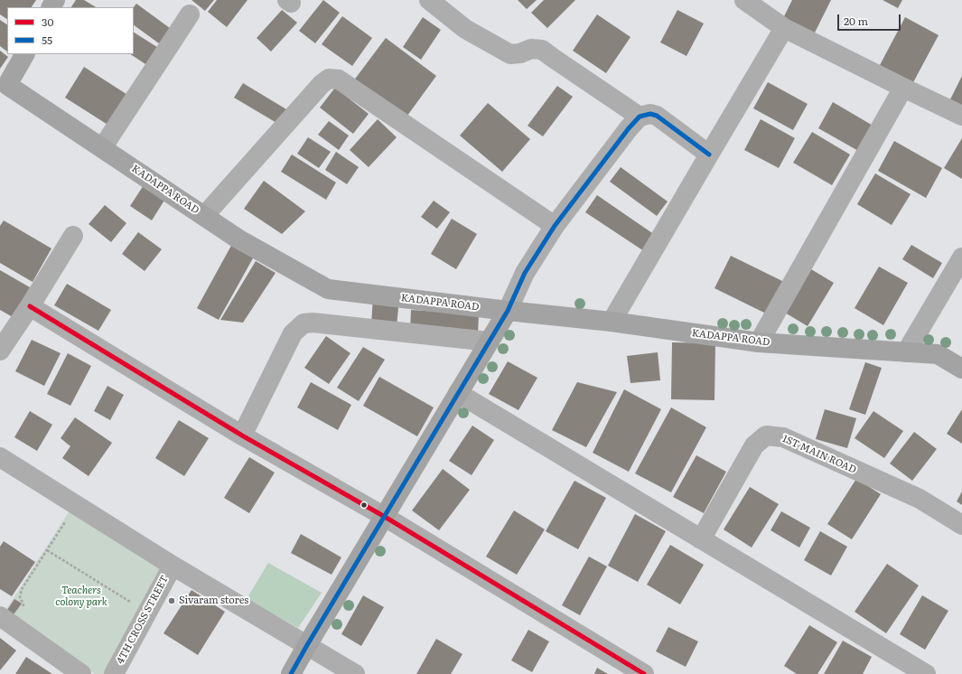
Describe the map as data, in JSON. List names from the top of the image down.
{
  "streets": {
    "main road": ["KADAPPA ROAD"],
    "street": ["1ST MAIN ROAD", "4TH CROSS STREET"]
  },
  "parks": ["Teachers colony park"],
  "places": ["Sivaram stores"],
  "lines": ["transit line 55", "transit line 30"],
  "legend": ["30", "55"],
  "scale_bar": "20 m"
}
